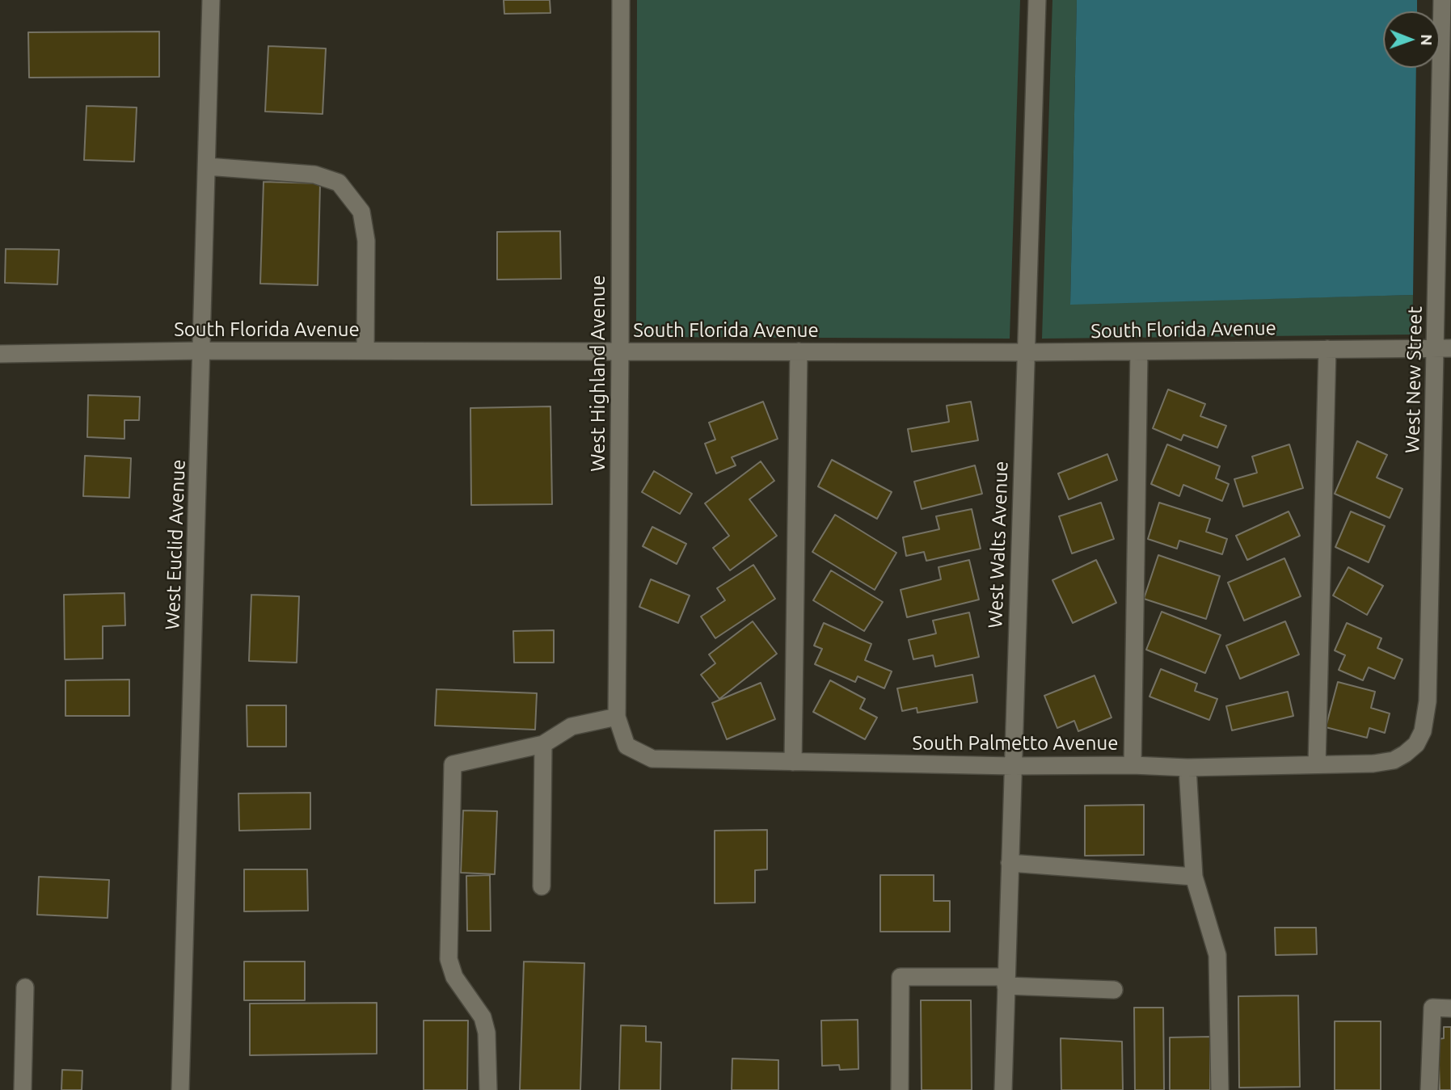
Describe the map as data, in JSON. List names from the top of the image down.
{
  "streets": {
    "street": [
      "South Florida Avenue",
      "West Highland Avenue",
      "West New Street",
      "West Euclid Avenue",
      "West Walts Avenue",
      "South Palmetto Avenue"
    ]
  },
  "crossings": [
    ["South Florida Avenue", "West Highland Avenue"],
    ["South Florida Avenue", "West New Street"],
    ["South Florida Avenue", "West Euclid Avenue"],
    ["South Florida Avenue", "West Walts Avenue"],
    ["West Highland Avenue", "South Palmetto Avenue"],
    ["West New Street", "South Palmetto Avenue"],
    ["West Walts Avenue", "South Palmetto Avenue"]
  ],
  "north": "right"
}
